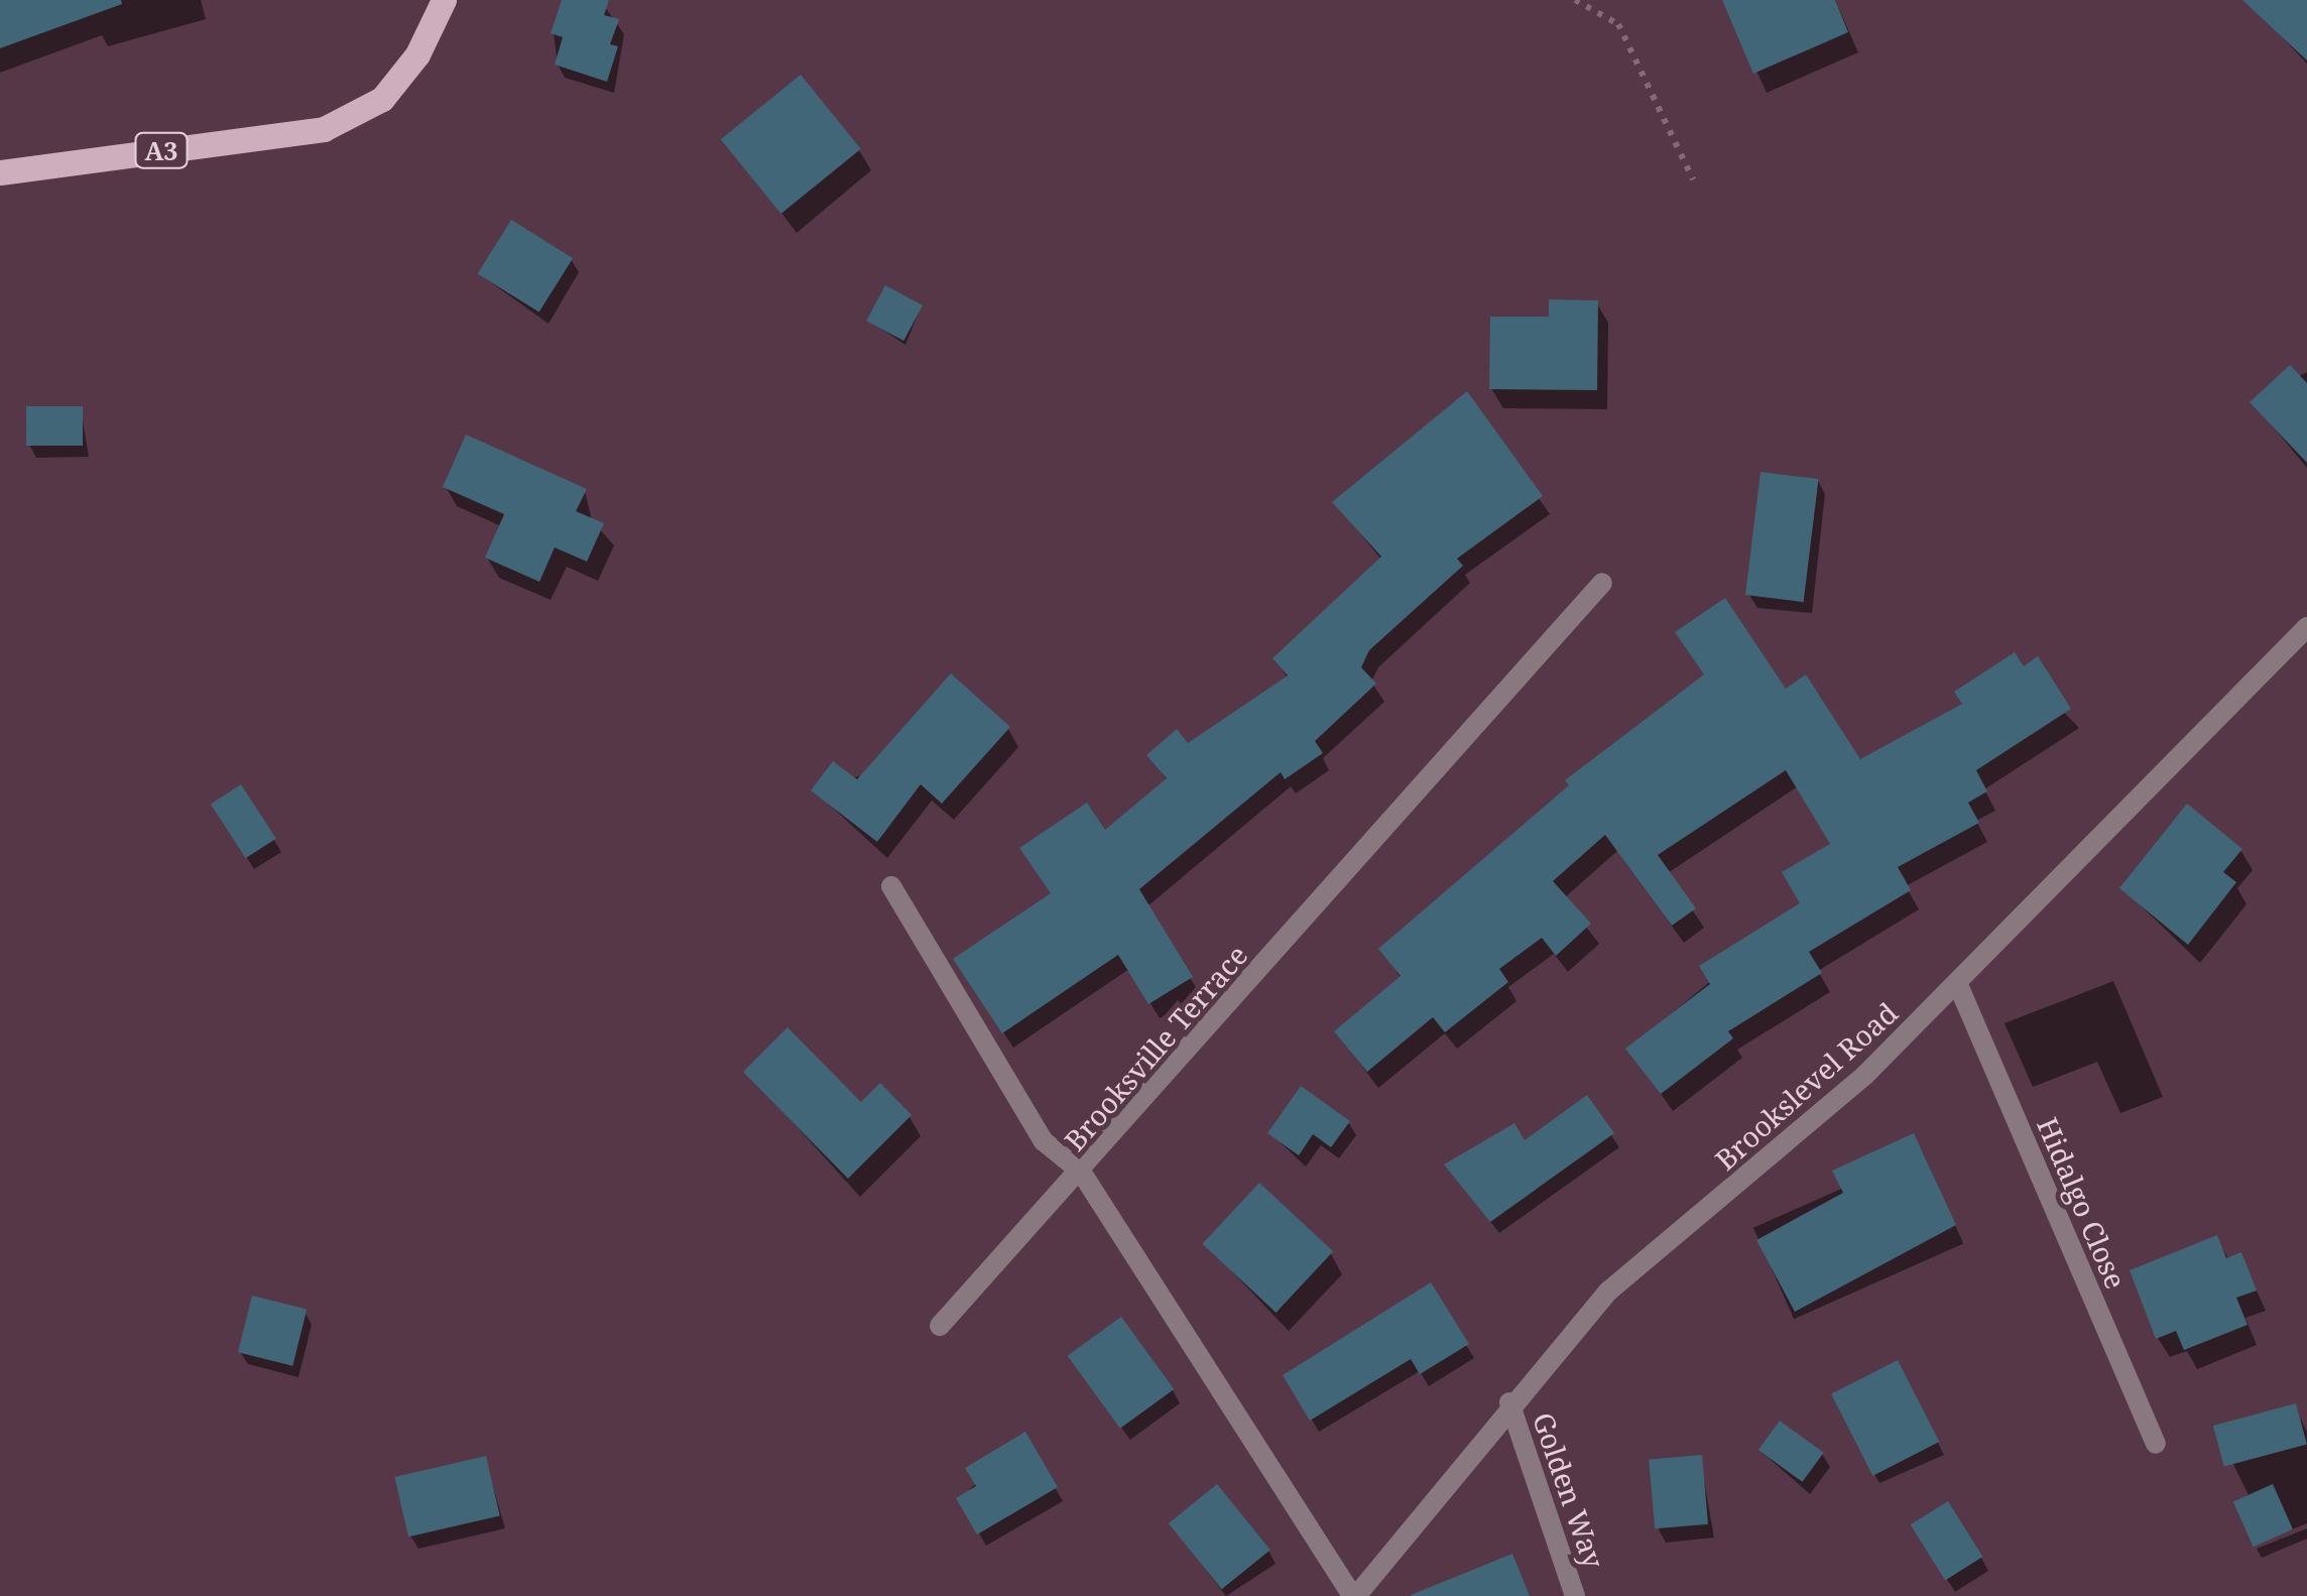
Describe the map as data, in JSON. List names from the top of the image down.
{
  "streets": {
    "main road": ["A3"],
    "street": [
      "Brooksville Terrace",
      "Brookslevel Road",
      "Hidalgo Close",
      "Golden Way"
    ]
  },
  "crossings": [
    ["Brooksville Terrace", "Brookslevel Road"],
    ["Brookslevel Road", "Hidalgo Close"],
    ["Brookslevel Road", "Golden Way"]
  ]
}
